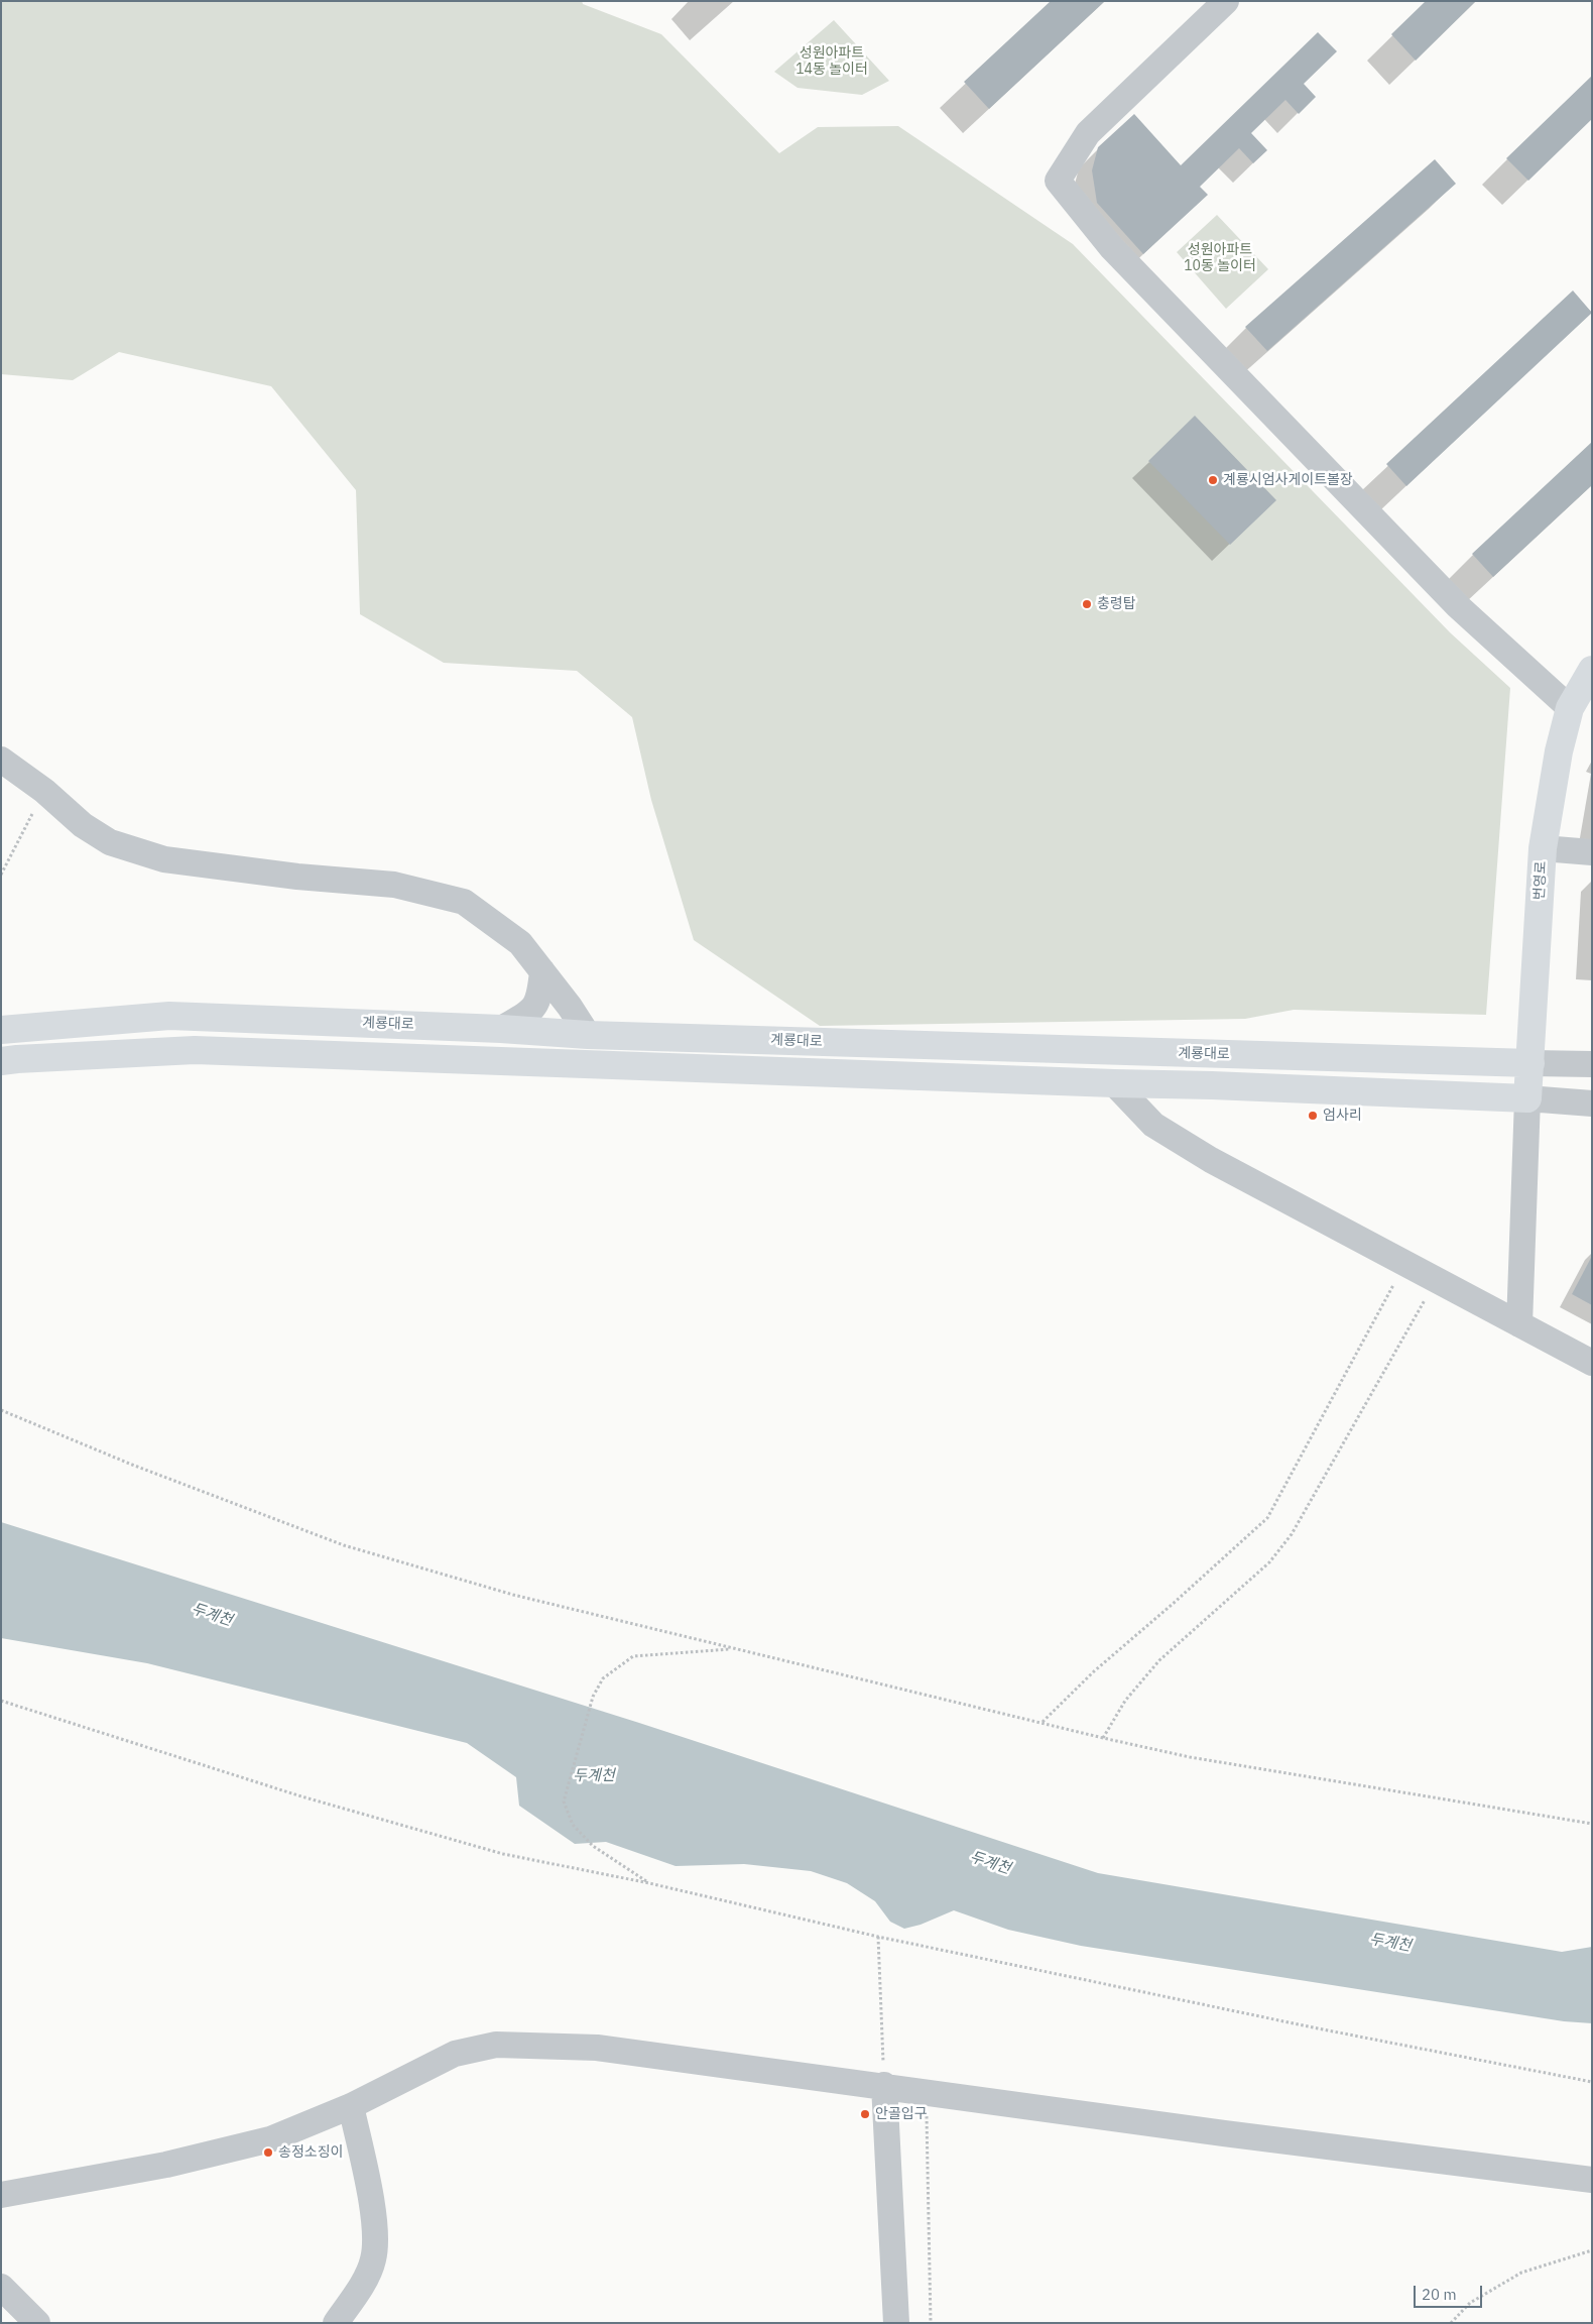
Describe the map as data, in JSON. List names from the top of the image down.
{
  "streets": {
    "main road": ["번영로", "계룡대로"]
  },
  "crossings": [
    ["번영로", "계룡대로"]
  ],
  "water": ["두계천"],
  "parks": ["성원아파트 14동 놀이터", "성원아파트 10동 놀이터"],
  "places": [
    "계룡시엄사게이트볼장",
    "충령탑",
    "엄사리",
    "안골입구",
    "송정소징이"
  ],
  "scale_bar": "20 m"
}
